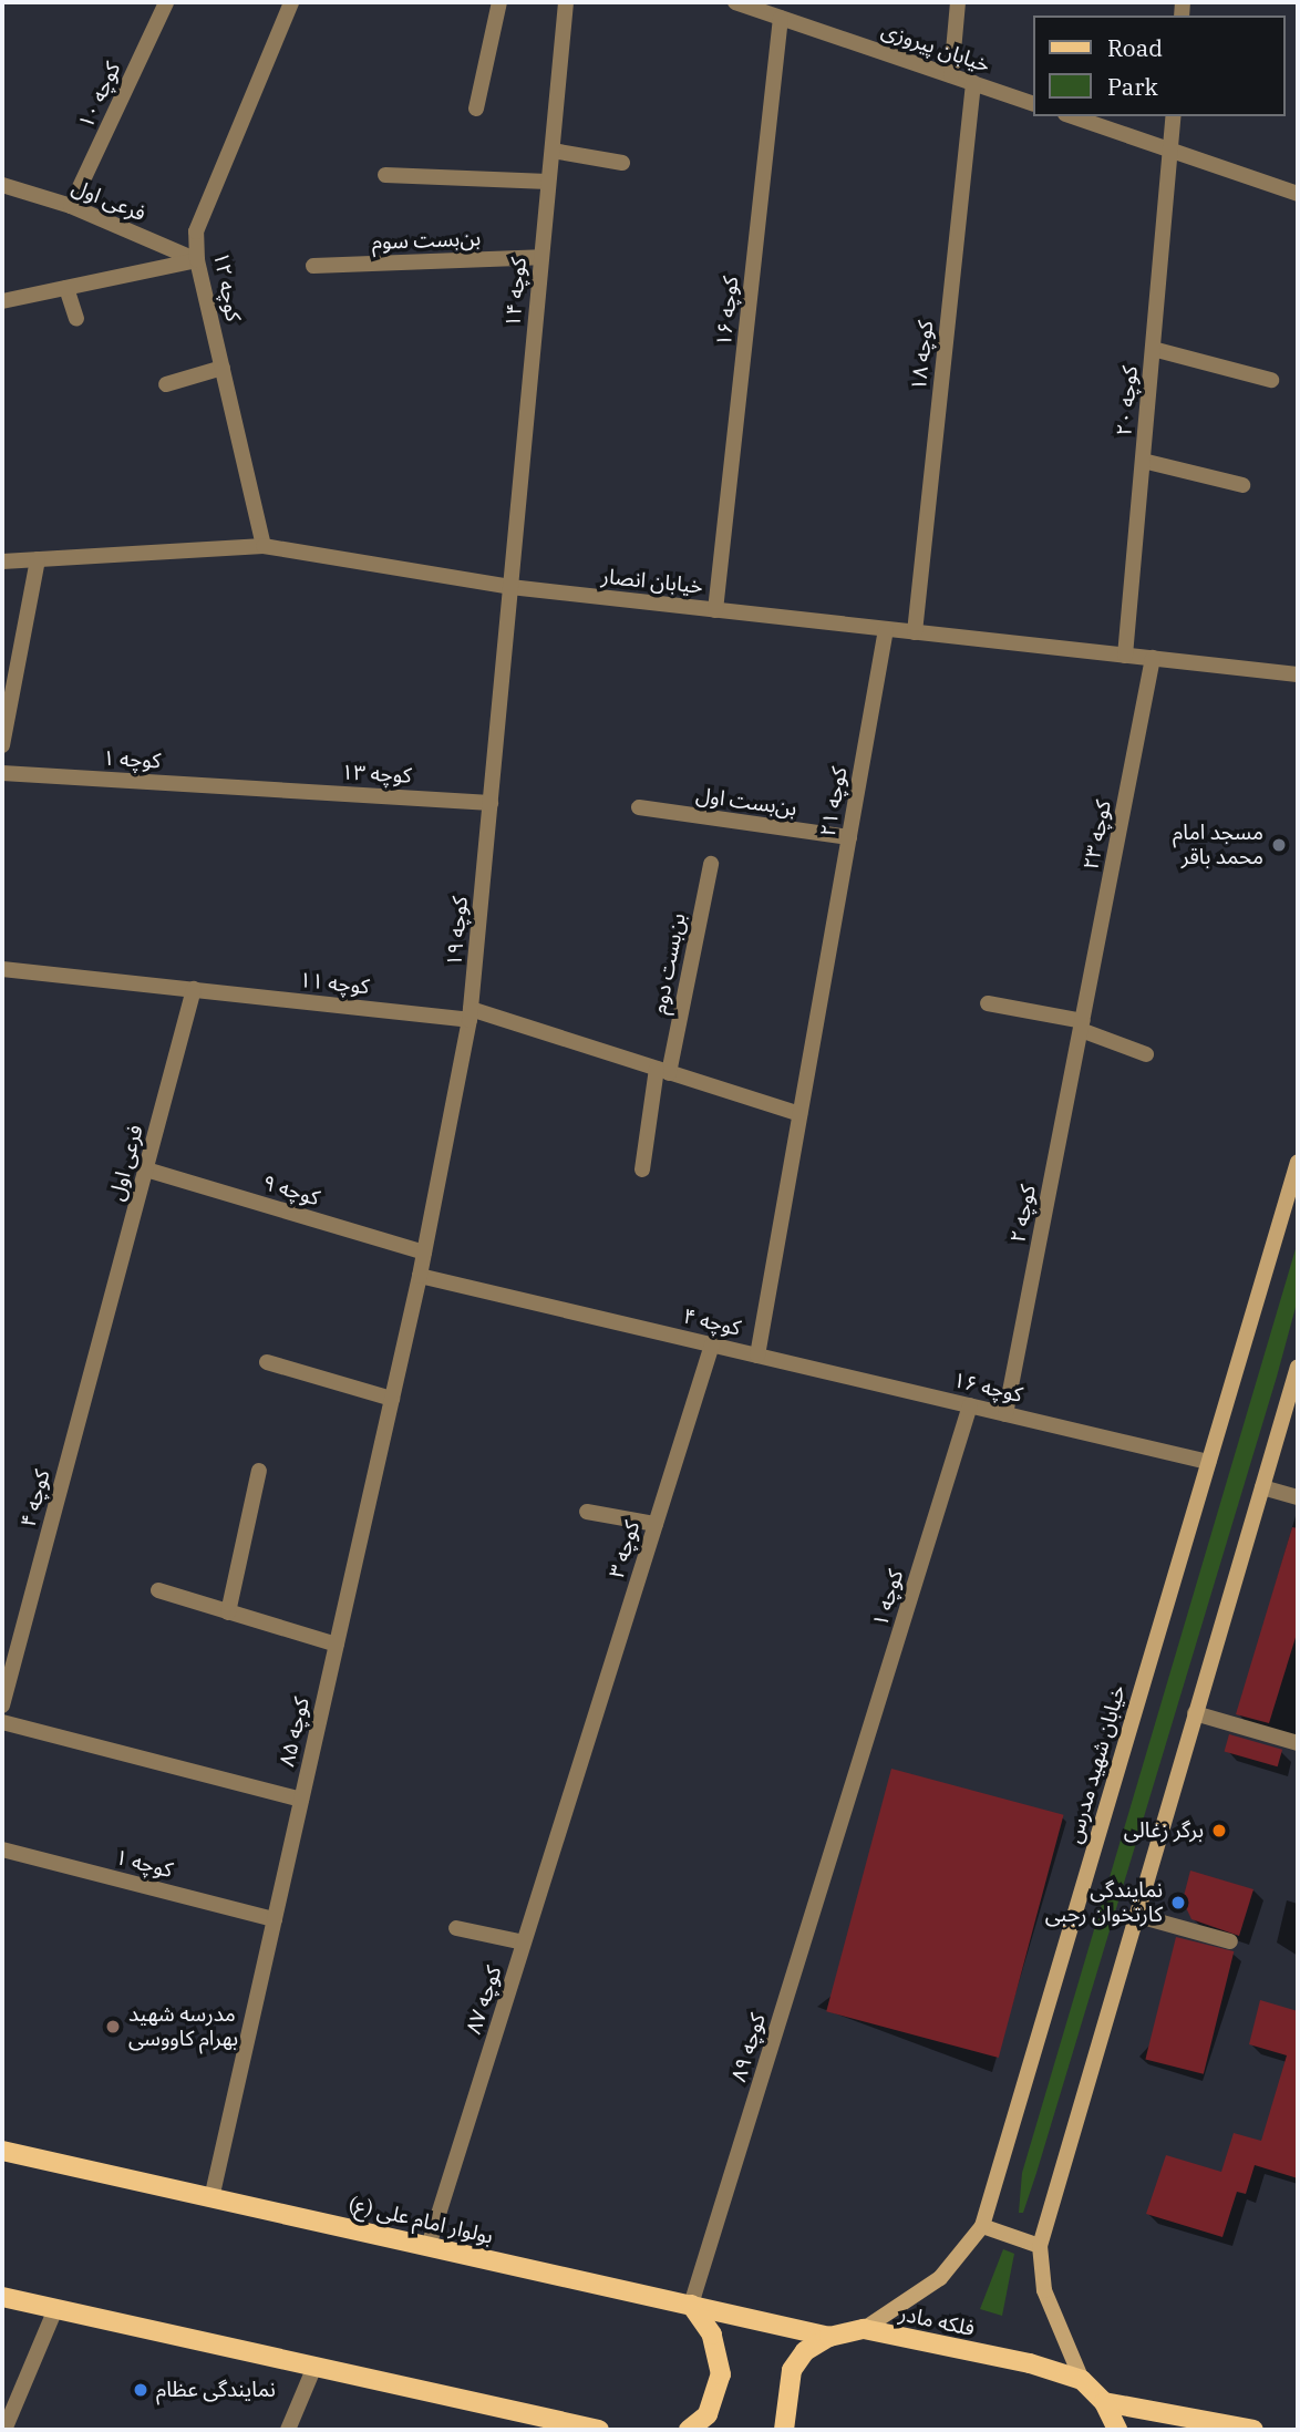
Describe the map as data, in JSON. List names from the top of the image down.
{
  "streets": {
    "main road": ["خیابان شهید مدرس", "بولوار امام علی (ع)", "فلکه مادر"],
    "street": [
      "خیابان پیروزی",
      "کوچه ۱۰",
      "فرعی اول",
      "بن‌بست سوم",
      "کوچه ۱۲",
      "کوچه ۱۴",
      "کوچه ۱۶",
      "کوچه ۱۸",
      "کوچه ۲۰",
      "خیابان انصار",
      "کوچه ۱",
      "کوچه ۱۳",
      "بن‌بست اول",
      "کوچه ۲۱",
      "کوچه ۲۳",
      "کوچه ۱۹",
      "بن‌بست دوم",
      "کوچه ۱۱",
      "کوچه ۹",
      "کوچه ۲",
      "کوچه ۴",
      "کوچه ۳",
      "کوچه ۸۵",
      "کوچه ۸۷",
      "کوچه ۸۹"
    ]
  },
  "crossings": [
    ["خیابان پیروزی", "کوچه ۱۶"],
    ["خیابان پیروزی", "کوچه ۱۸"],
    ["کوچه ۱۰", "فرعی اول"],
    ["فرعی اول", "کوچه ۱۲"],
    ["فرعی اول", "کوچه ۱۱"],
    ["فرعی اول", "کوچه ۹"],
    ["فرعی اول", "کوچه ۴"],
    ["بن‌بست سوم", "کوچه ۱۴"],
    ["کوچه ۱۲", "خیابان انصار"],
    ["کوچه ۱۴", "خیابان انصار"],
    ["کوچه ۱۴", "کوچه ۱۹"],
    ["کوچه ۱۶", "خیابان انصار"],
    ["کوچه ۱۶", "کوچه ۱"],
    ["کوچه ۱۶", "کوچه ۲"],
    ["کوچه ۱۶", "کوچه ۴"],
    ["کوچه ۱۶", "خیابان شهید مدرس"],
    ["کوچه ۱۸", "خیابان انصار"],
    ["کوچه ۲۰", "خیابان انصار"],
    ["خیابان انصار", "کوچه ۲۱"],
    ["خیابان انصار", "کوچه ۲۳"],
    ["خیابان انصار", "کوچه ۱۹"],
    ["کوچه ۱", "کوچه ۱۳"],
    ["کوچه ۱", "کوچه ۸۵"],
    ["کوچه ۱", "کوچه ۸۹"],
    ["کوچه ۱۳", "کوچه ۱۹"],
    ["بن‌بست اول", "کوچه ۲۱"],
    ["کوچه ۲۱", "کوچه ۴"],
    ["کوچه ۲۳", "کوچه ۲"],
    ["کوچه ۱۹", "کوچه ۱۱"],
    ["کوچه ۱۹", "کوچه ۹"],
    ["کوچه ۱۹", "کوچه ۴"],
    ["کوچه ۱۹", "کوچه ۸۵"],
    ["کوچه ۴", "کوچه ۳"],
    ["کوچه ۴", "کوچه ۸۵"],
    ["کوچه ۳", "کوچه ۸۷"],
    ["کوچه ۸۵", "بولوار امام علی (ع)"],
    ["خیابان شهید مدرس", "فلکه مادر"],
    ["کوچه ۸۷", "بولوار امام علی (ع)"],
    ["کوچه ۸۹", "بولوار امام علی (ع)"],
    ["بولوار امام علی (ع)", "فلکه مادر"]
  ],
  "places": [
    "مسجد امام محمد باقر",
    "برگر زغالی",
    "نمایندگی کارتخوان رجبی",
    "مدرسه شهید بهرام کاووسی",
    "نمایندگی عظام"
  ],
  "legend": ["Road", "Park"]
}
